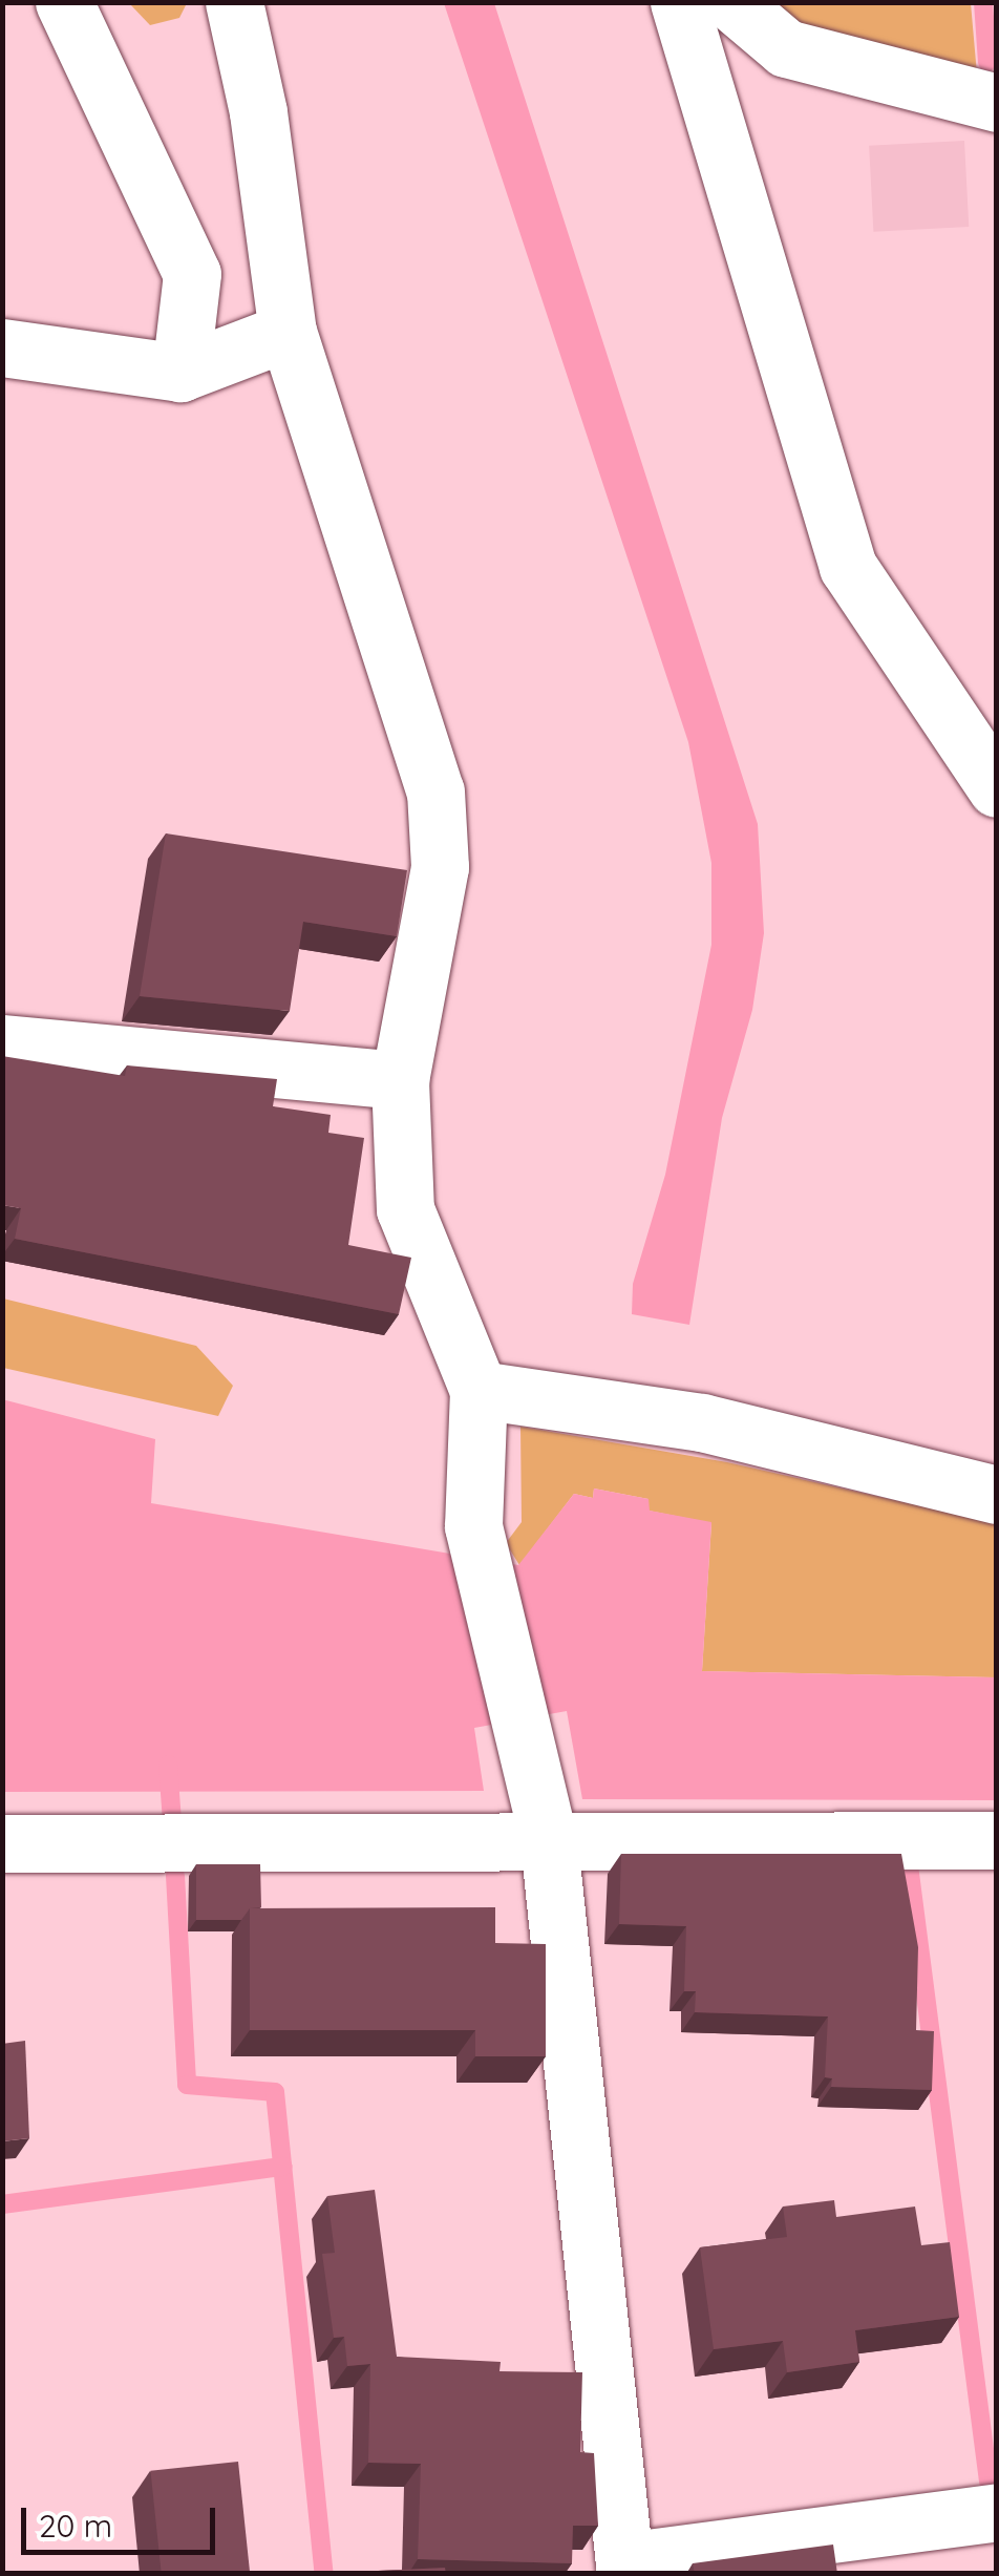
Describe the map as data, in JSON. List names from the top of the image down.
{
  "scale_bar": "20 m"
}
